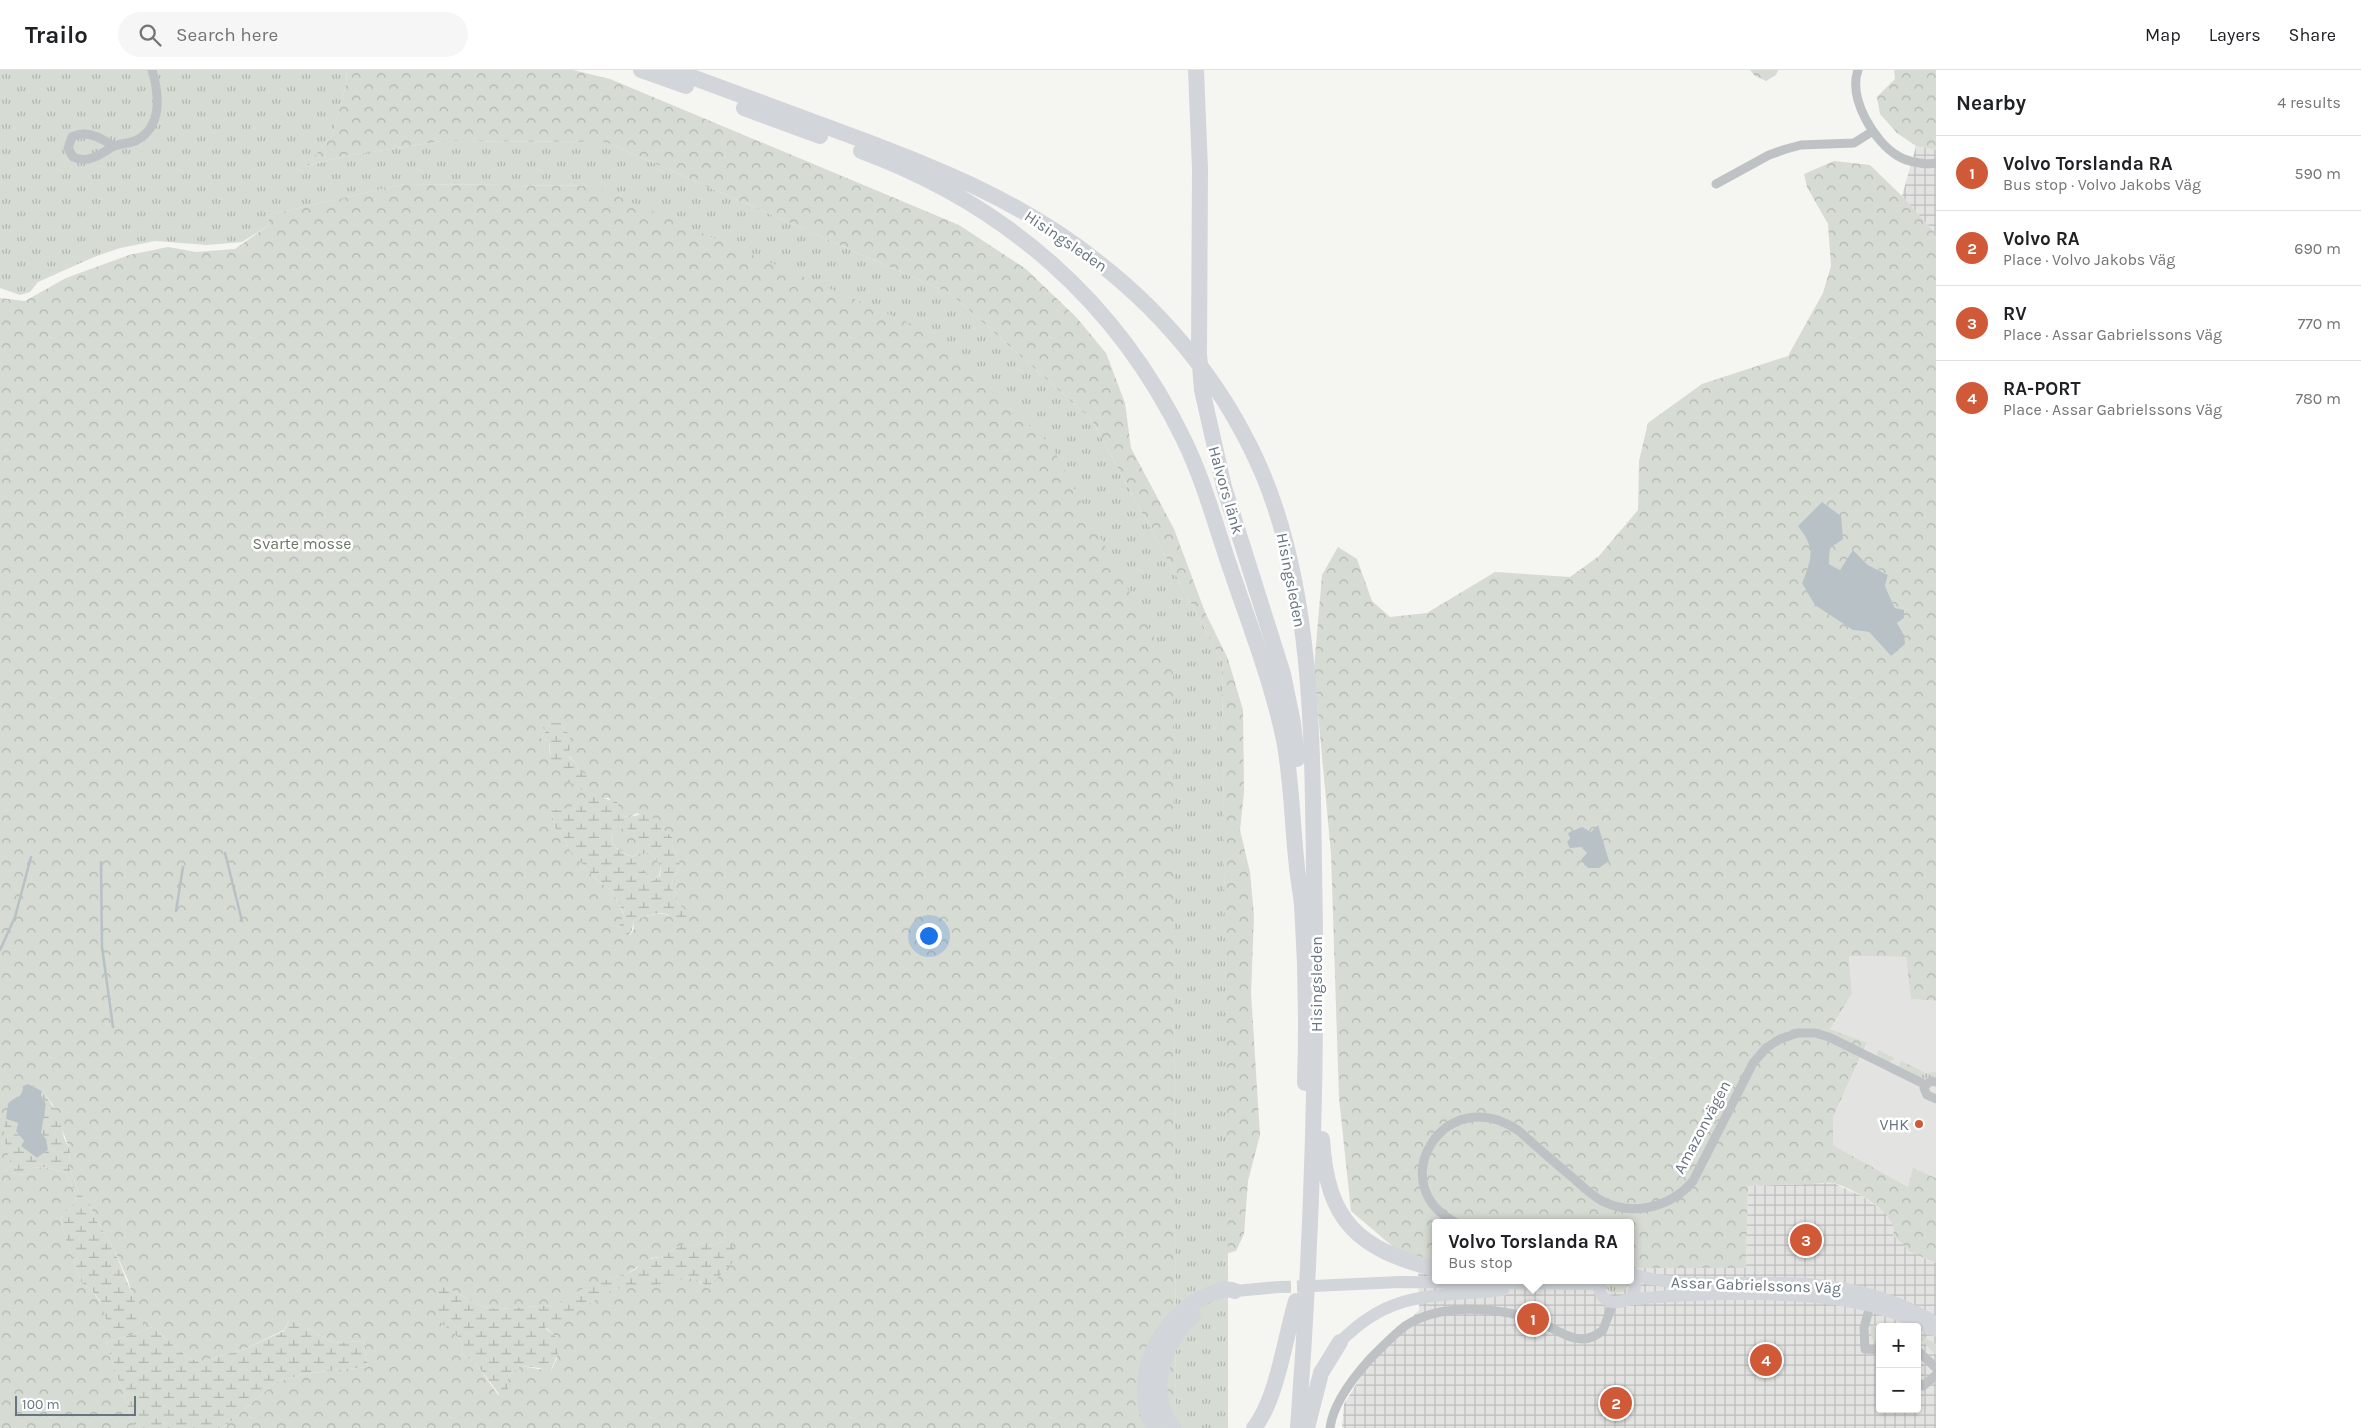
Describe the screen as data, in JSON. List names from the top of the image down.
{
  "streets": {
    "highway": ["Hisingsleden", "Halvors länk"],
    "street": ["Amazonvägen", "Assar Gabrielssons Väg"]
  },
  "crossings": [
    ["Hisingsleden", "Halvors länk"]
  ],
  "parks": ["Svarte mosse"],
  "places": ["VHK"],
  "scale_bar": "100 m",
  "page": {
    "header": "Trailo",
    "search": "Search here",
    "nav": ["Map", "Layers", "Share"],
    "heading": ["Nearby", "4 results"],
    "list": [
      {
        "mark": "1",
        "name": "Volvo Torslanda RA",
        "note": "Bus stop · Volvo Jakobs Väg",
        "value": "590 m"
      },
      {
        "mark": "2",
        "name": "Volvo RA",
        "note": "Place · Volvo Jakobs Väg",
        "value": "690 m"
      },
      {
        "mark": "3",
        "name": "RV",
        "note": "Place · Assar Gabrielssons Väg",
        "value": "770 m"
      },
      {
        "mark": "4",
        "name": "RA-PORT",
        "note": "Place · Assar Gabrielssons Väg",
        "value": "780 m"
      }
    ],
    "popup": ["Volvo Torslanda RA", "Bus stop"],
    "pins": [
      "3",
      "1",
      "4",
      "2"
    ],
    "map_buttons": ["+", "−"],
    "scale": "100 m"
  }
}
